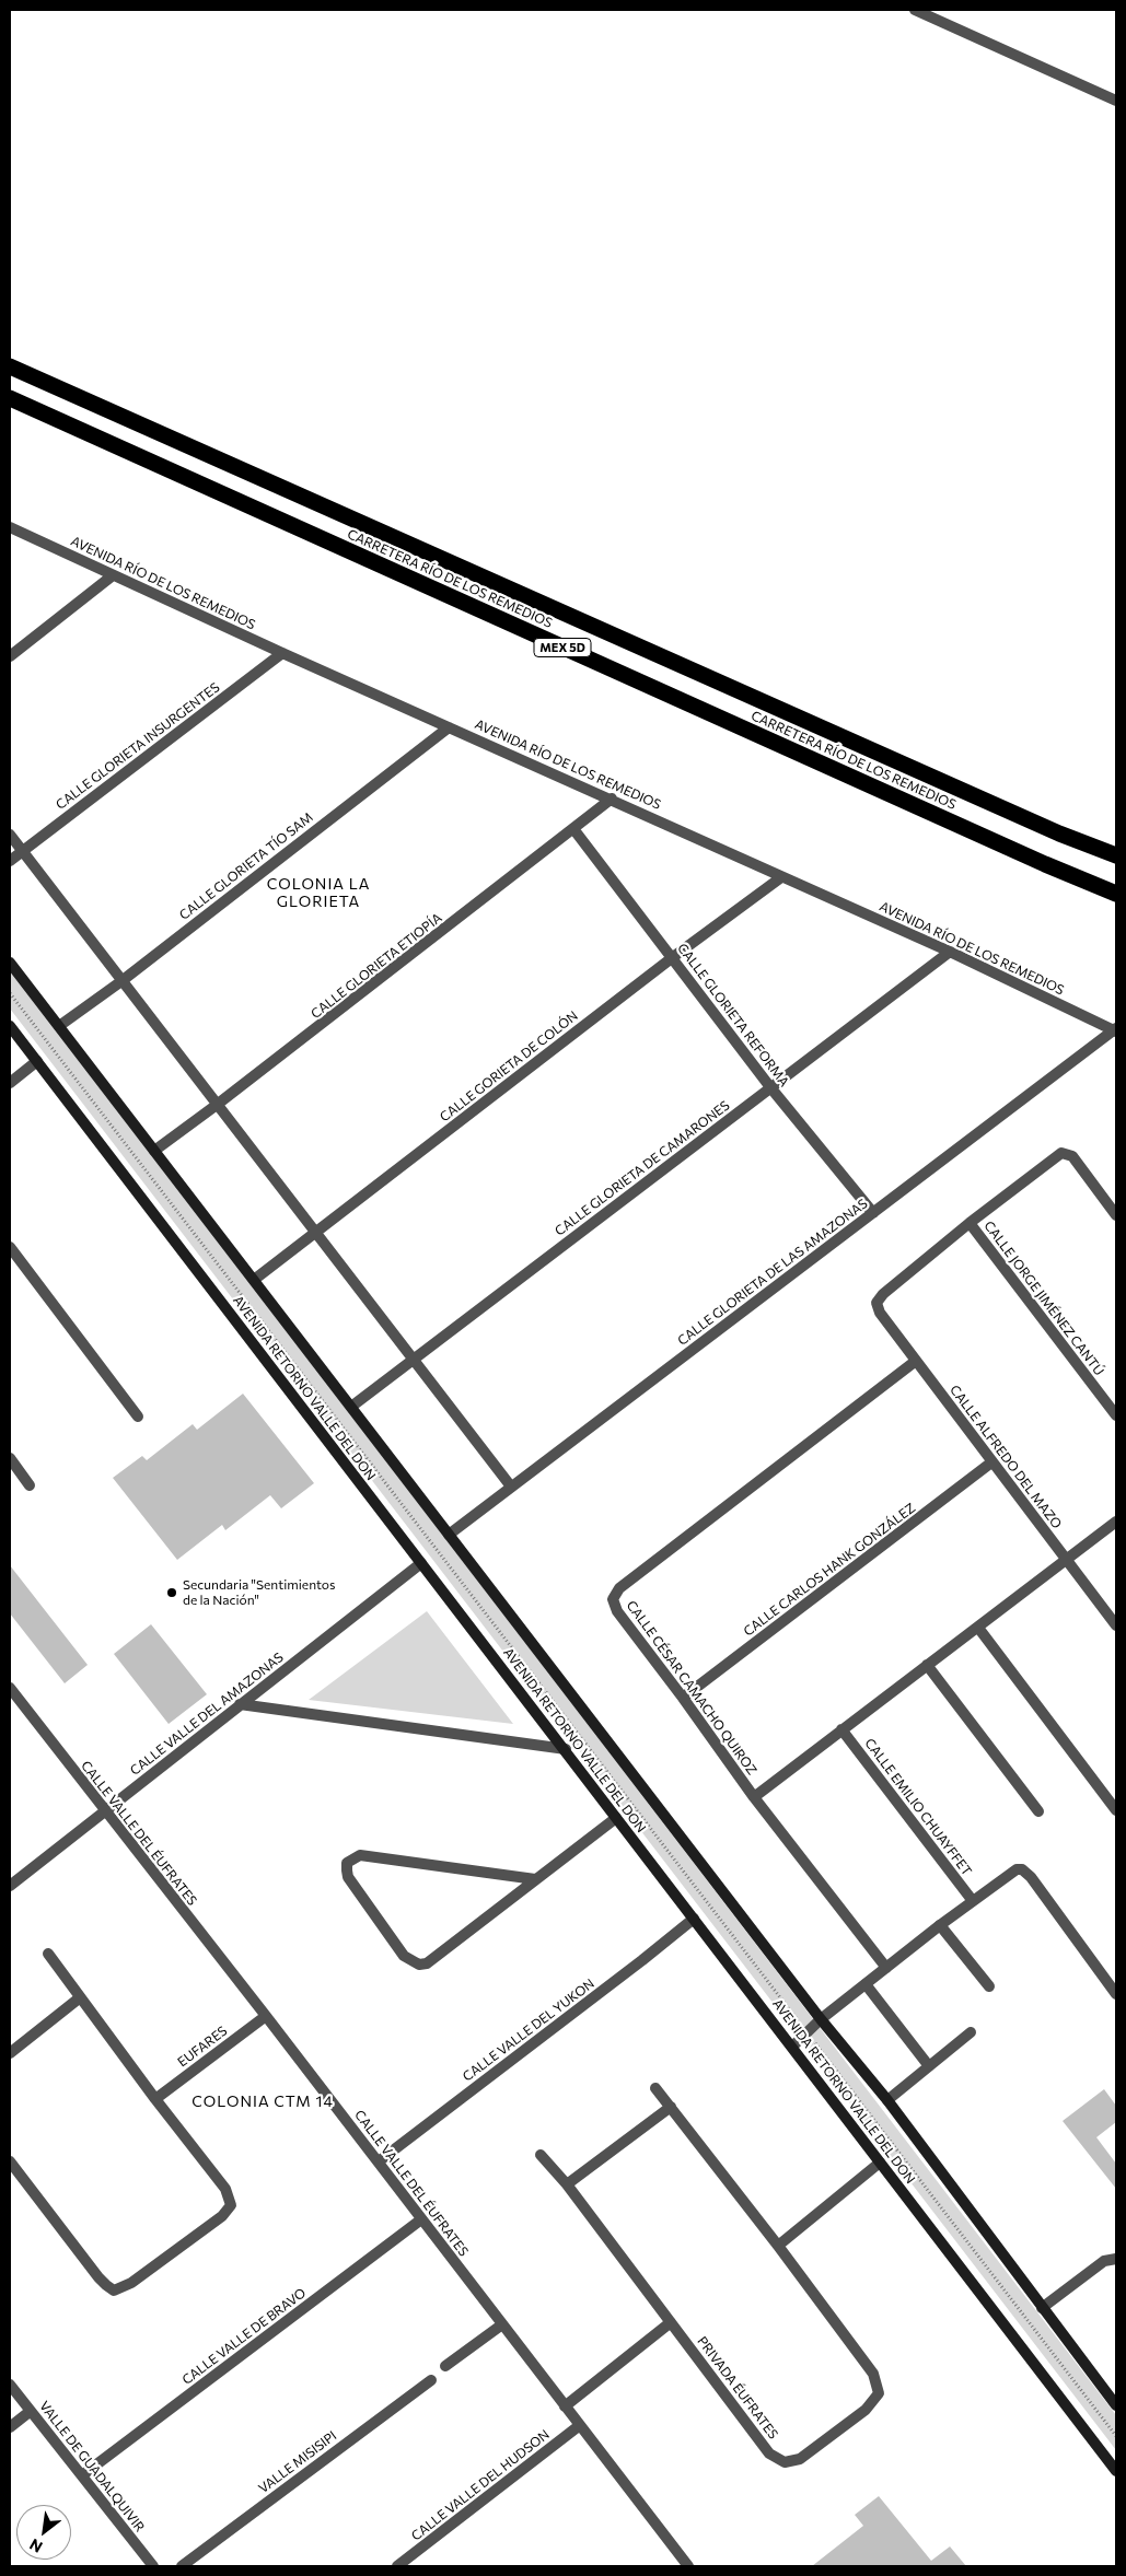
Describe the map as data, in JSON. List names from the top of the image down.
{
  "streets": {
    "highway": ["CARRETERA RÍO DE LOS REMEDIOS", "MEX 5D"],
    "street": [
      "AVENIDA RÍO DE LOS REMEDIOS",
      "CALLE GLORIETA INSURGENTES",
      "CALLE GLORIETA TÍO SAM",
      "CALLE GLORIETA ETIOPÍA",
      "CALLE GLORIETA REFORMA",
      "CALLE GORIETA DE COLÓN",
      "CALLE GLORIETA DE CAMARONES",
      "CALLE GLORIETA DE LAS AMAZONAS",
      "CALLE JORGE JIMÉNEZ CANTÚ",
      "AVENIDA RETORNO VALLE DEL DON",
      "CALLE ALFREDO DEL MAZO",
      "CALLE CARLOS HANK GONZÁLEZ",
      "CALLE CÉSAR CAMACHO QUIROZ",
      "CALLE VALLE DEL AMAZONAS",
      "CALLE EMILIO CHUAYFFET",
      "CALLE VALLE DEL ÉUFRATES",
      "CALLE VALLE DEL YUKON",
      "EUFARES",
      "CALLE VALLE DE BRAVO",
      "PRIVADA ÉUFRATES",
      "VALLE MISISIPI",
      "VALLE DE GUADALQUIVIR",
      "CALLE VALLE DEL HUDSON"
    ]
  },
  "crossings": [
    ["AVENIDA RÍO DE LOS REMEDIOS", "CALLE GLORIETA INSURGENTES"],
    ["AVENIDA RÍO DE LOS REMEDIOS", "CALLE GLORIETA TÍO SAM"],
    ["AVENIDA RÍO DE LOS REMEDIOS", "CALLE GLORIETA ETIOPÍA"],
    ["AVENIDA RÍO DE LOS REMEDIOS", "CALLE GORIETA DE COLÓN"],
    ["AVENIDA RÍO DE LOS REMEDIOS", "CALLE GLORIETA DE CAMARONES"],
    ["AVENIDA RÍO DE LOS REMEDIOS", "CALLE GLORIETA DE LAS AMAZONAS"],
    ["CALLE GLORIETA TÍO SAM", "AVENIDA RETORNO VALLE DEL DON"],
    ["CALLE GLORIETA ETIOPÍA", "CALLE GLORIETA REFORMA"],
    ["CALLE GLORIETA ETIOPÍA", "AVENIDA RETORNO VALLE DEL DON"],
    ["CALLE GLORIETA REFORMA", "CALLE GORIETA DE COLÓN"],
    ["CALLE GLORIETA REFORMA", "CALLE GLORIETA DE CAMARONES"],
    ["CALLE GLORIETA REFORMA", "CALLE GLORIETA DE LAS AMAZONAS"],
    ["CALLE GORIETA DE COLÓN", "AVENIDA RETORNO VALLE DEL DON"],
    ["CALLE GLORIETA DE CAMARONES", "AVENIDA RETORNO VALLE DEL DON"],
    ["CALLE GLORIETA DE LAS AMAZONAS", "AVENIDA RETORNO VALLE DEL DON"],
    ["CALLE JORGE JIMÉNEZ CANTÚ", "CALLE ALFREDO DEL MAZO"],
    ["AVENIDA RETORNO VALLE DEL DON", "CALLE VALLE DEL AMAZONAS"],
    ["AVENIDA RETORNO VALLE DEL DON", "CALLE VALLE DEL YUKON"],
    ["CALLE ALFREDO DEL MAZO", "CALLE CARLOS HANK GONZÁLEZ"],
    ["CALLE ALFREDO DEL MAZO", "CALLE CÉSAR CAMACHO QUIROZ"],
    ["CALLE CARLOS HANK GONZÁLEZ", "CALLE CÉSAR CAMACHO QUIROZ"],
    ["CALLE VALLE DEL AMAZONAS", "CALLE VALLE DEL ÉUFRATES"],
    ["CALLE VALLE DEL ÉUFRATES", "CALLE VALLE DEL YUKON"],
    ["CALLE VALLE DEL ÉUFRATES", "EUFARES"],
    ["CALLE VALLE DEL ÉUFRATES", "CALLE VALLE DE BRAVO"],
    ["CALLE VALLE DEL ÉUFRATES", "CALLE VALLE DEL HUDSON"],
    ["CALLE VALLE DE BRAVO", "VALLE DE GUADALQUIVIR"]
  ],
  "districts": ["COLONIA LA GLORIETA", "COLONIA CTM 14"],
  "places": ["Secundaria \"Sentimientos de la Nación\""],
  "north": "bottom left"
}
